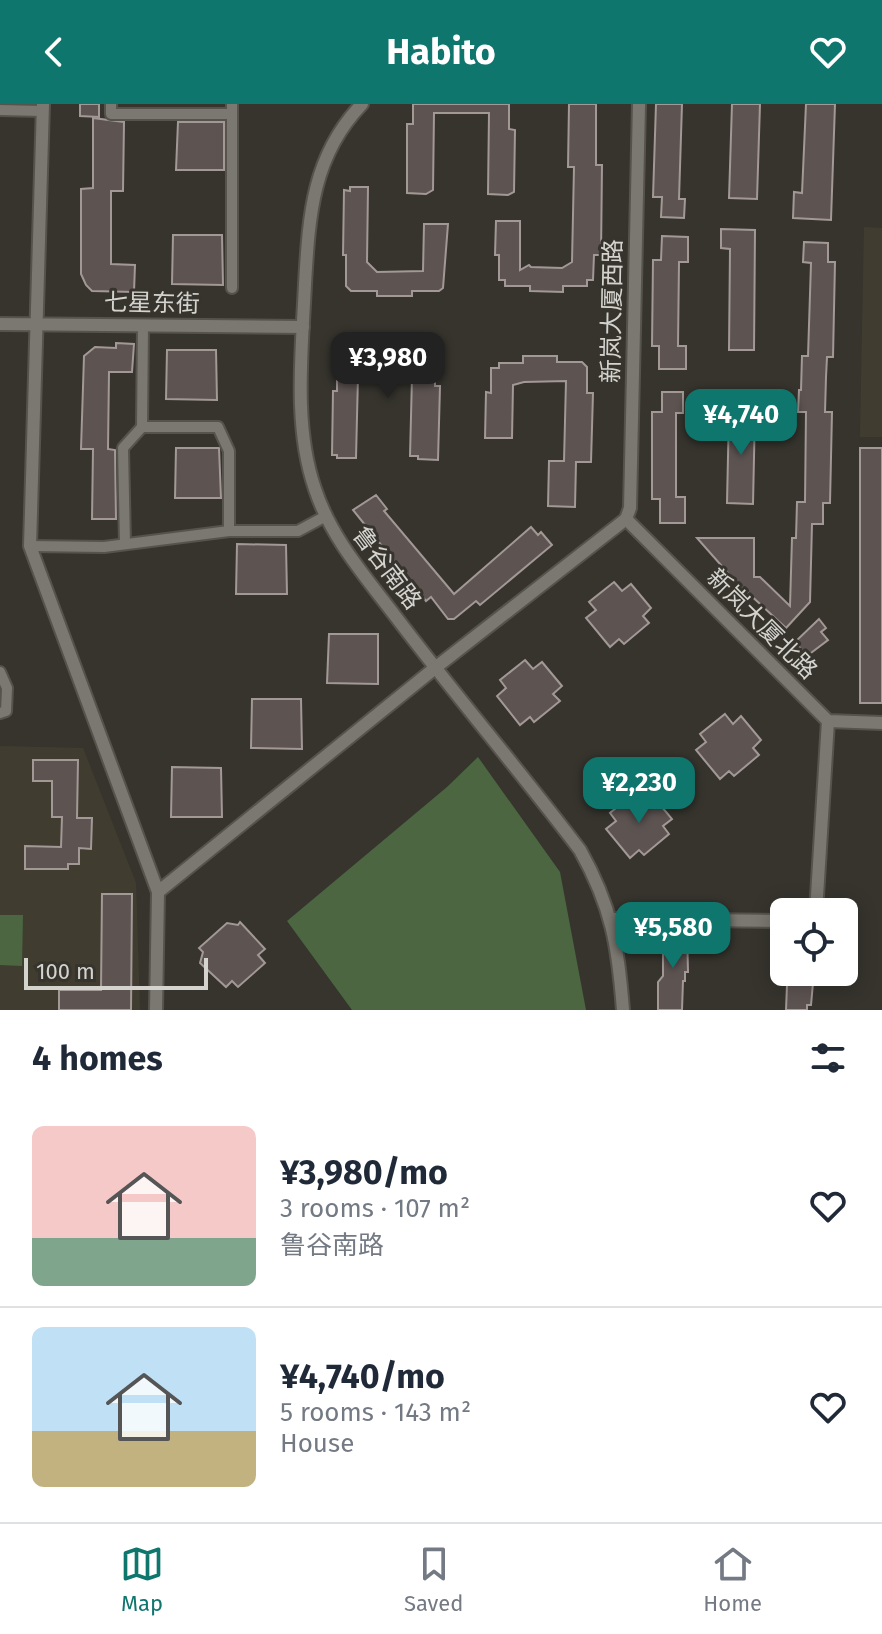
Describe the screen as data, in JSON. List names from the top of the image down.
{
  "streets": {
    "street": [
      "七星东街",
      "新岚大厦西路",
      "鲁谷南路",
      "新岚大厦北路"
    ]
  },
  "crossings": [
    ["七星东街", "鲁谷南路"],
    ["新岚大厦西路", "新岚大厦北路"]
  ],
  "scale_bar": "100 m",
  "page": {
    "header": "Habito",
    "price": [
      "¥3,980",
      "¥4,740",
      "¥2,230",
      "¥5,580"
    ],
    "scale": "100 m",
    "heading": "4 homes",
    "list": [
      {
        "name": "¥3,980/mo",
        "note": "3 rooms · 107 m² · 鲁谷南路"
      },
      {
        "name": "¥4,740/mo",
        "note": "5 rooms · 143 m² · House"
      }
    ],
    "tabs": ["Map", "Saved", "Home"]
  }
}
